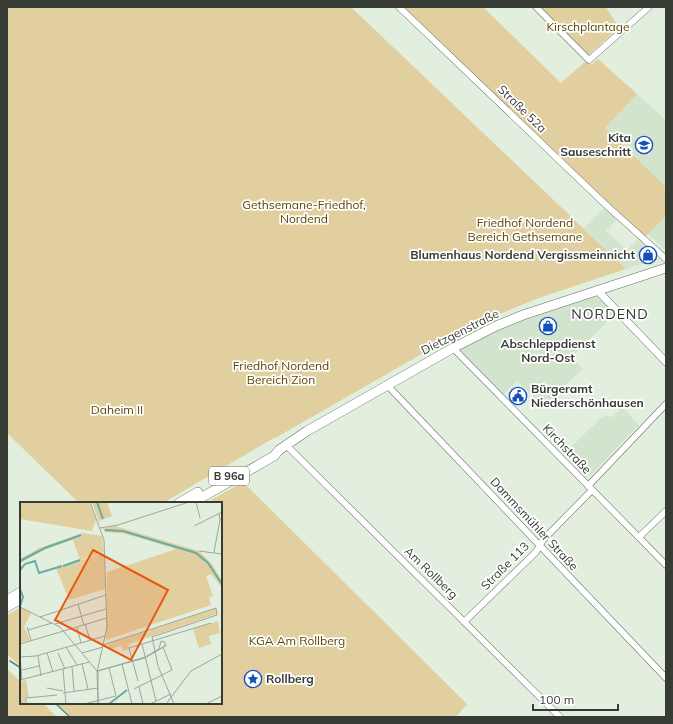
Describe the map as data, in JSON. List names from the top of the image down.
{
  "streets": {
    "main road": ["Dietzgenstraße", "B 96a"],
    "street": [
      "Straße 52a",
      "Kirchstraße",
      "Dammsmühler Straße",
      "Straße 113",
      "Am Rollberg"
    ]
  },
  "crossings": [
    ["Dietzgenstraße", "Kirchstraße"],
    ["Dietzgenstraße", "Dammsmühler Straße"],
    ["Dietzgenstraße", "Am Rollberg"],
    ["Kirchstraße", "Straße 113"],
    ["Dammsmühler Straße", "Straße 113"],
    ["Straße 113", "Am Rollberg"]
  ],
  "districts": ["NORDEND"],
  "parks": [
    "Kirschplantage",
    "Gethsemane-Friedhof, Nordend",
    "Friedhof Nordend Bereich Gethsemane",
    "Friedhof Nordend Bereich Zion",
    "Daheim II",
    "KGA Am Rollberg"
  ],
  "places": {
    "school or university": ["Kita Sauseschritt"],
    "shop": ["Blumenhaus Nordend Vergissmeinnicht", "Abschleppdienst Nord-Ost"],
    "public building": ["Bürgeramt Niederschönhausen"],
    "place": ["Rollberg"]
  },
  "scale_bar": "100 m"
}
